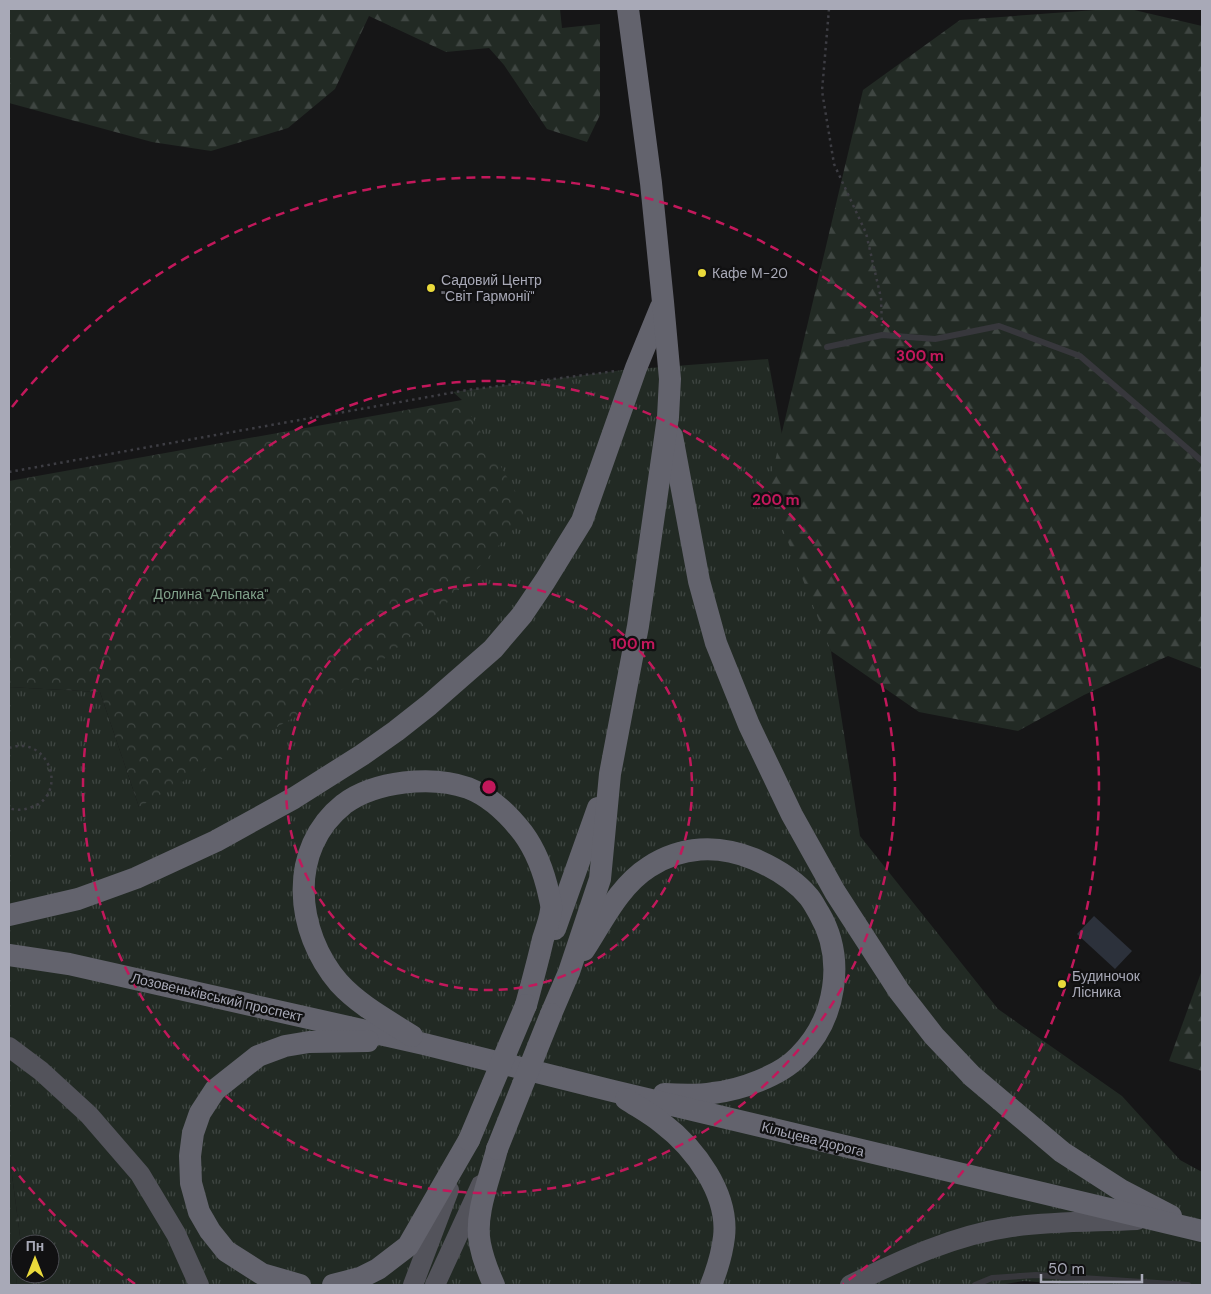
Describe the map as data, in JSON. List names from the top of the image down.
{
  "streets": {
    "highway": ["Лозовеньківський проспект", "Кільцева дорога"]
  },
  "crossings": [
    ["Лозовеньківський проспект", "Кільцева дорога"]
  ],
  "parks": ["Долина \"Альпака\""],
  "places": ["Кафе М-20", "Садовий Центр \"Світ Гармонії\"", "Будиночок Лісника"],
  "scale_bar": "50 m",
  "north": "top",
  "rings": ["300 m", "200 m", "100 m"]
}
